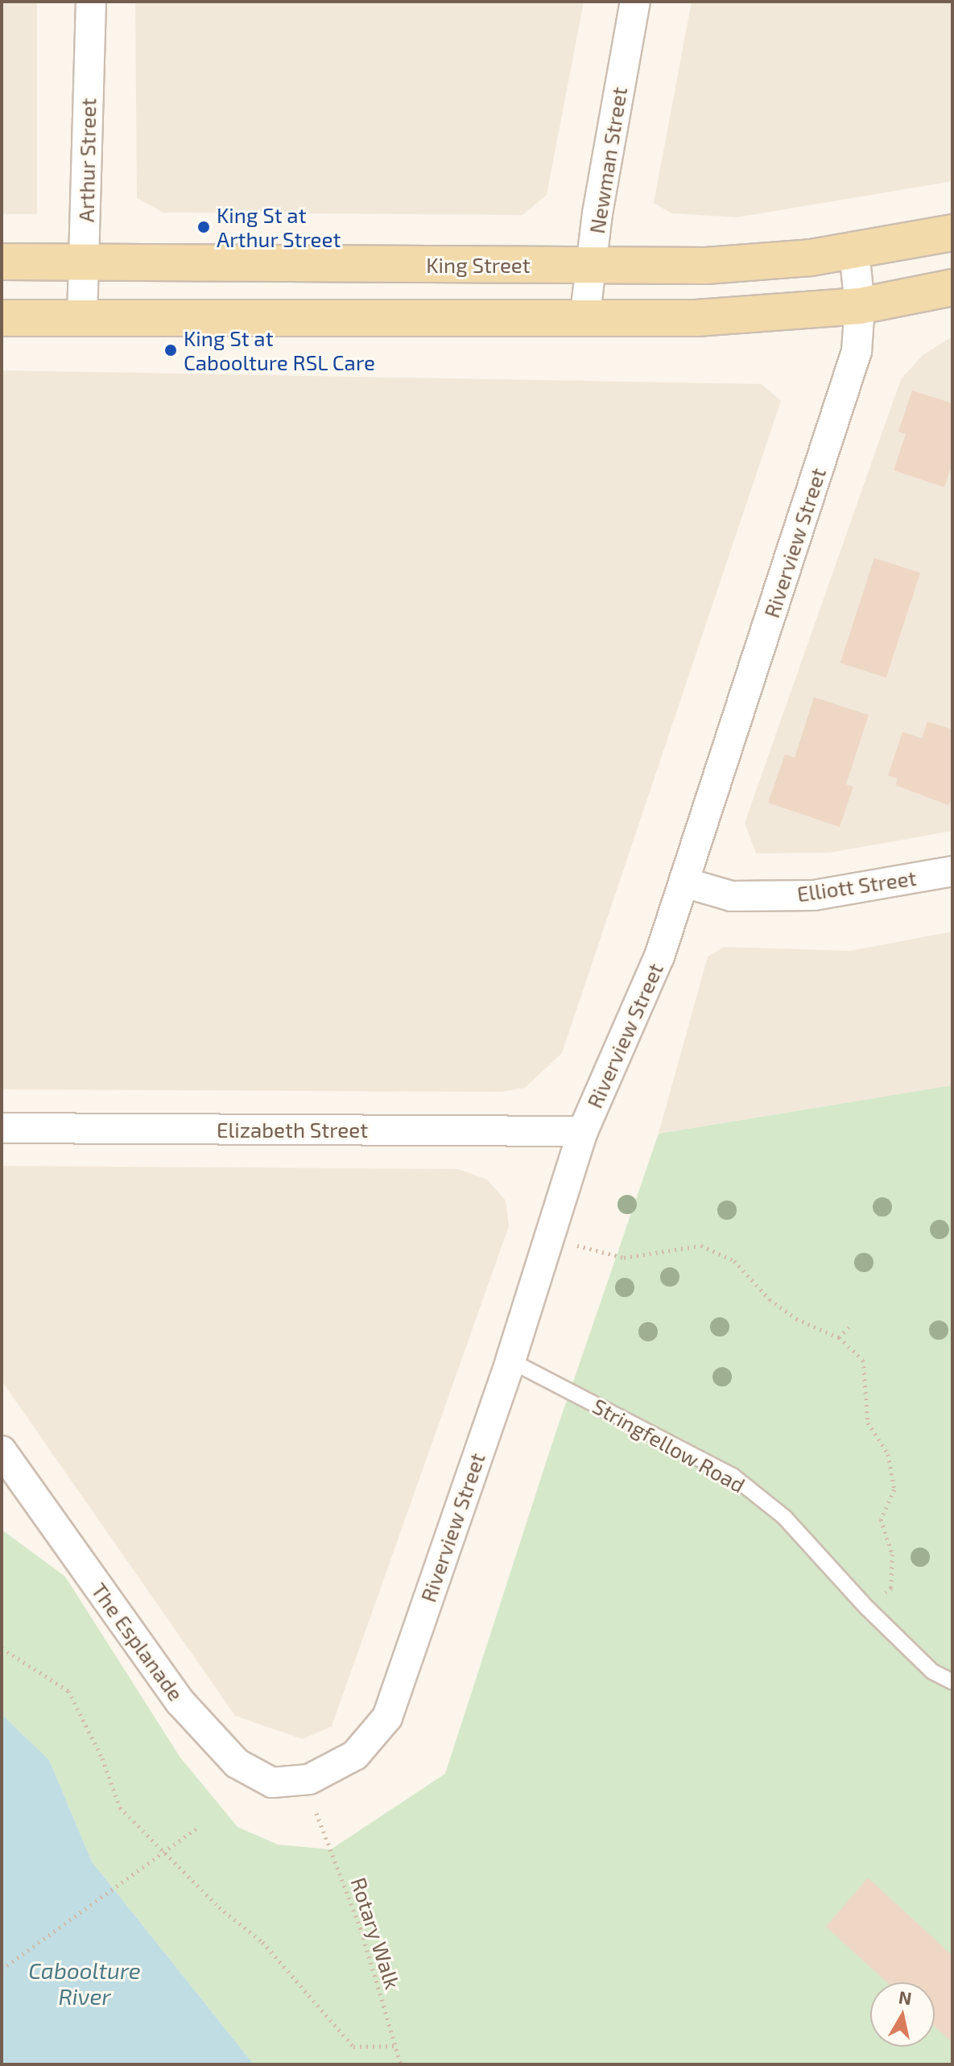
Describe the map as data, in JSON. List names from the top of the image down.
{
  "streets": {
    "main road": ["King Street"],
    "street": [
      "Arthur Street",
      "Newman Street",
      "Riverview Street",
      "Elliott Street",
      "Elizabeth Street",
      "The Esplanade"
    ],
    "lane": ["Stringfellow Road"],
    "path": ["Rotary Walk"]
  },
  "crossings": [
    ["Arthur Street", "King Street"],
    ["Newman Street", "King Street"],
    ["King Street", "Riverview Street"],
    ["Riverview Street", "Elliott Street"],
    ["Riverview Street", "Elizabeth Street"],
    ["Riverview Street", "Stringfellow Road"],
    ["Riverview Street", "The Esplanade"]
  ],
  "water": ["Caboolture River"],
  "places": ["King St at Arthur Street", "King St at Caboolture RSL Care"],
  "north": "top"
}
